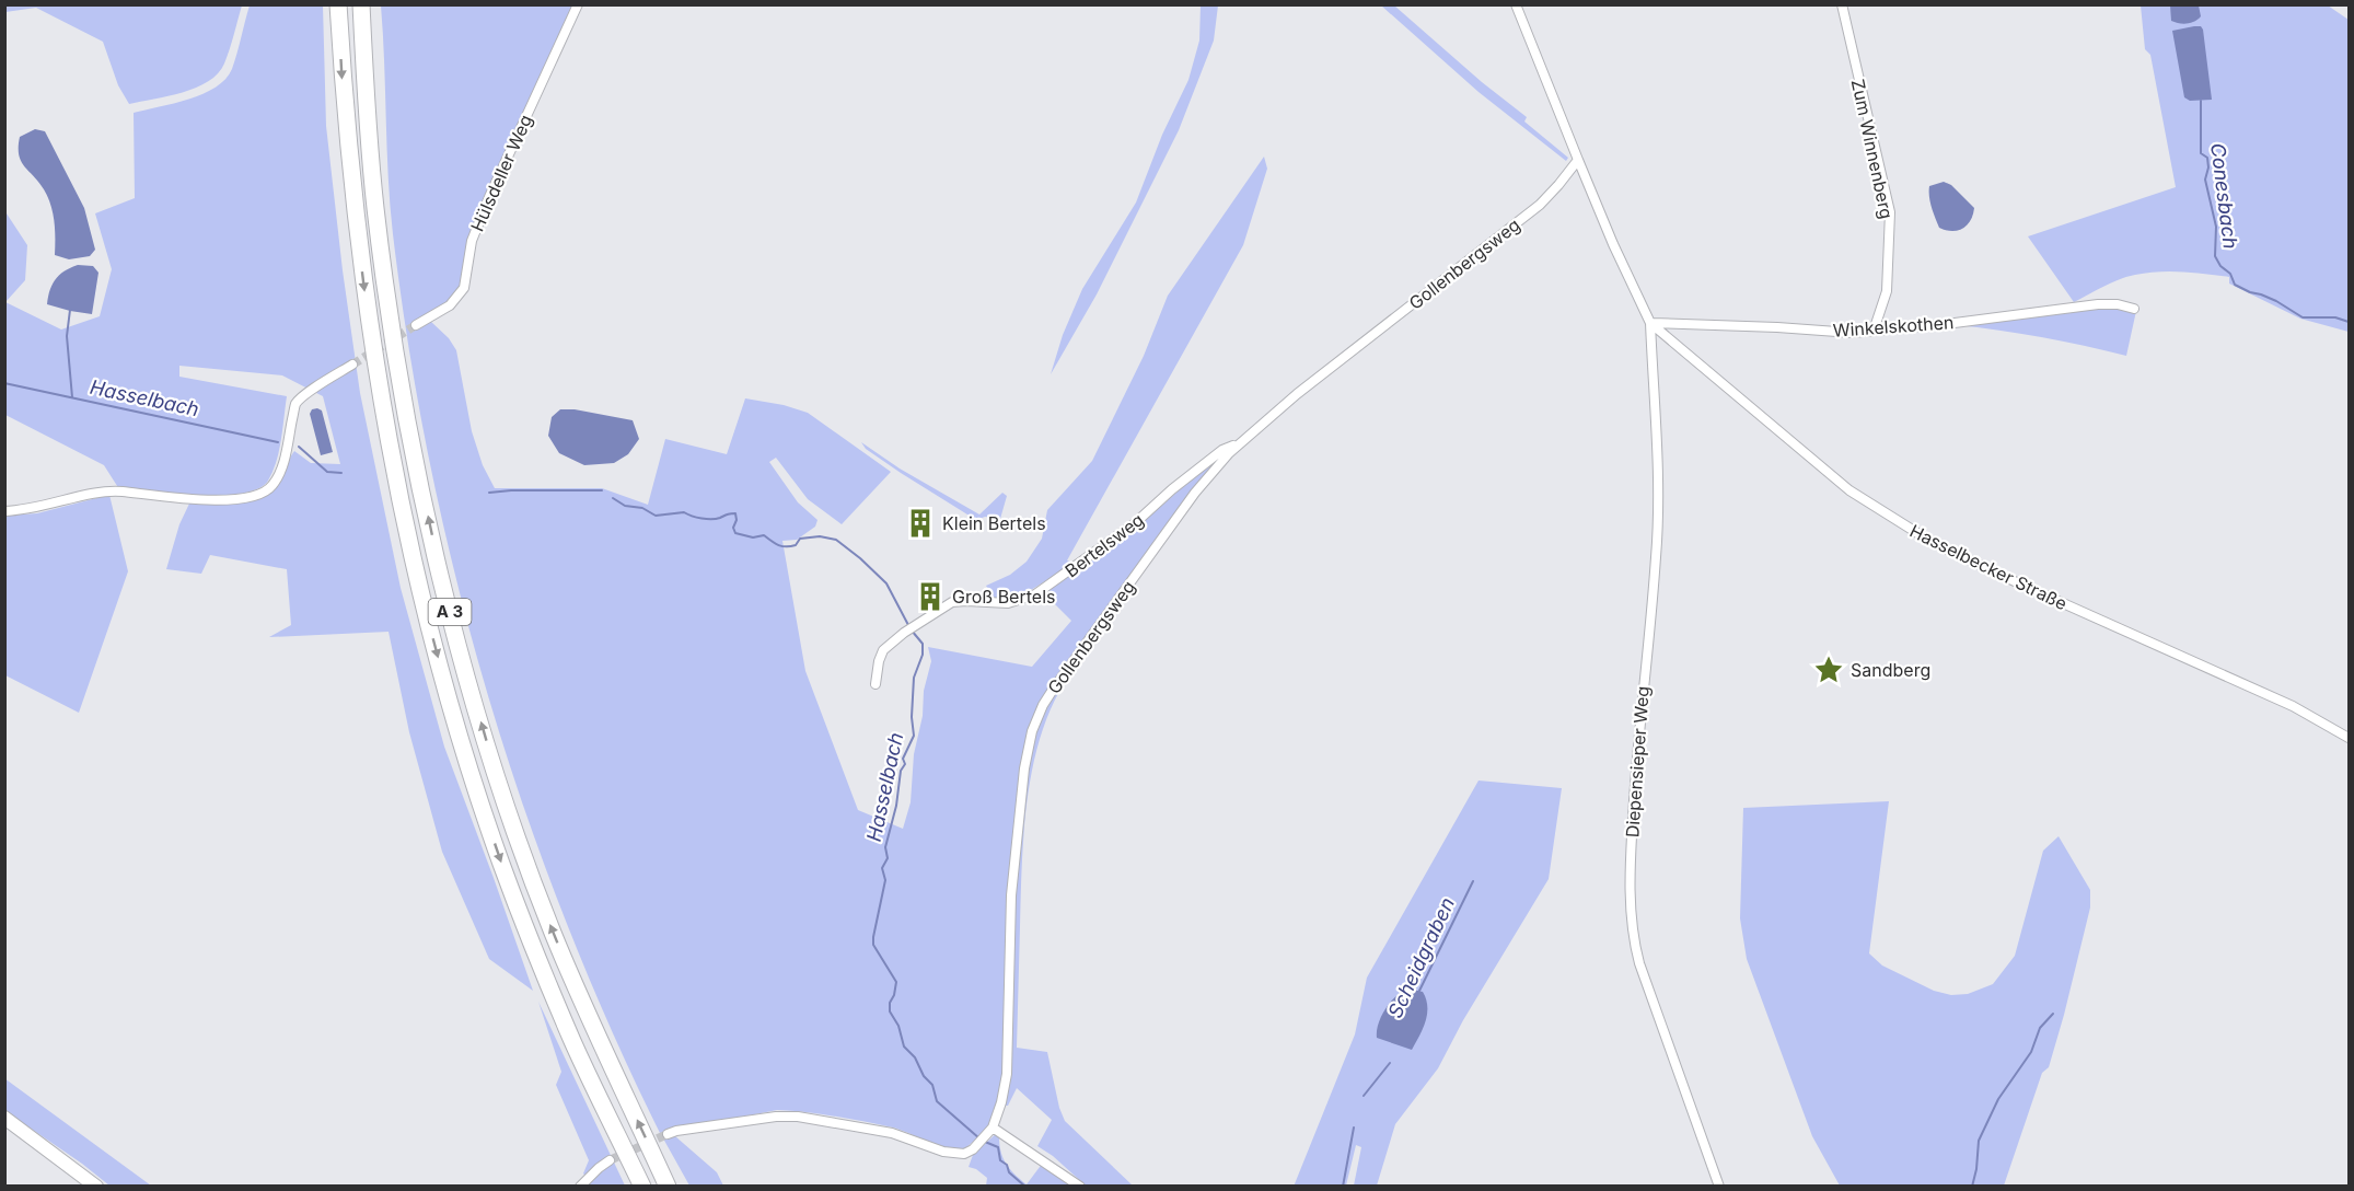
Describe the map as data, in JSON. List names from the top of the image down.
{
  "streets": {
    "highway": ["A 3"],
    "street": [
      "Zum Winnenberg",
      "Hülsdeller Weg",
      "Gollenbergsweg",
      "Winkelskothen",
      "Bertelsweg",
      "Hasselbecker Straße",
      "Diepensieper Weg"
    ]
  },
  "crossings": [
    ["Zum Winnenberg", "Winkelskothen"],
    ["Gollenbergsweg", "Bertelsweg"],
    ["Gollenbergsweg", "Hasselbecker Straße"],
    ["Winkelskothen", "Hasselbecker Straße"],
    ["Winkelskothen", "Diepensieper Weg"],
    ["Hasselbecker Straße", "Diepensieper Weg"]
  ],
  "water": ["Conesbach", "Hasselbach", "Scheidgraben"],
  "places": {
    "building": ["Klein Bertels", "Groß Bertels"],
    "place": ["Sandberg"]
  }
}
